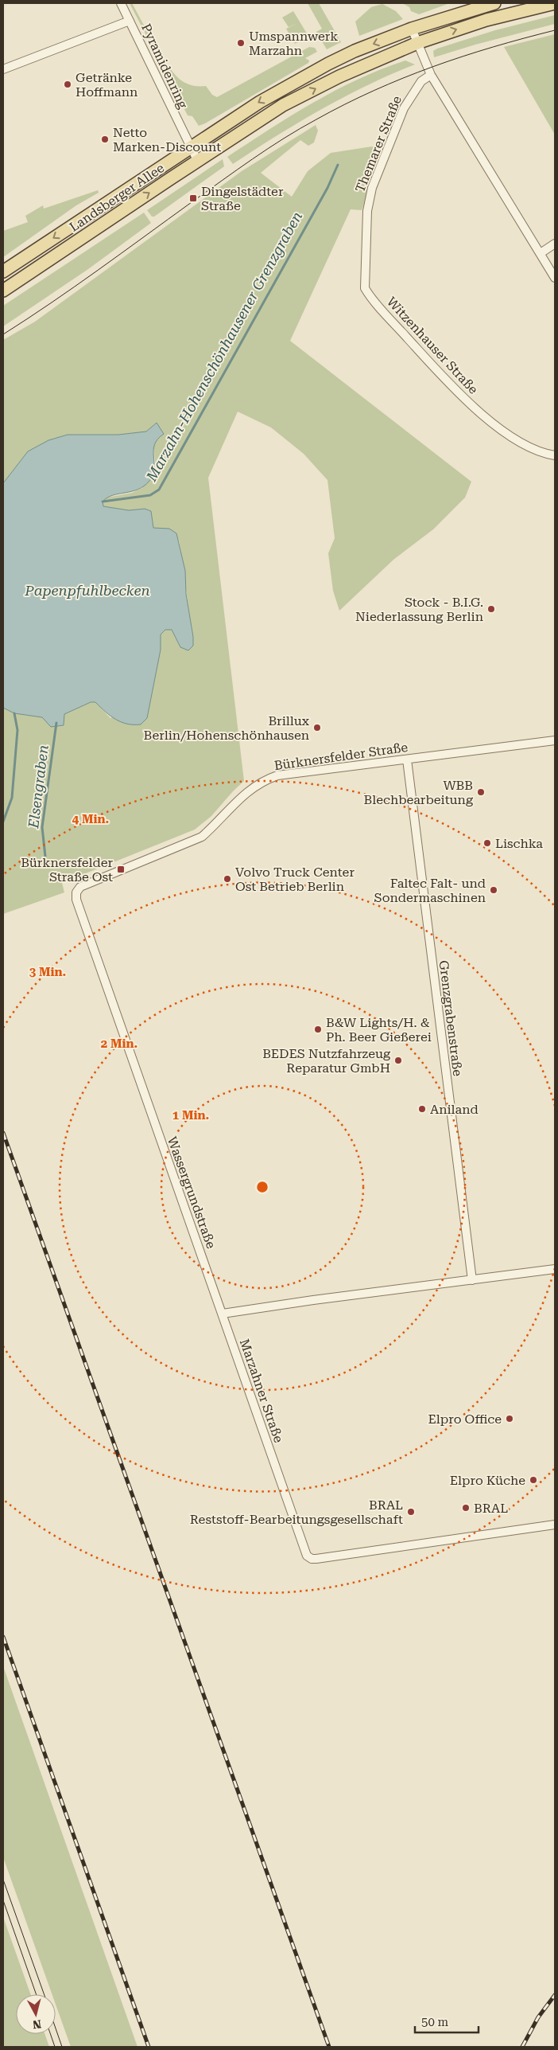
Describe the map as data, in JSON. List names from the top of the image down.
{
  "streets": {
    "main road": ["Landsberger Allee"],
    "street": [
      "Pyramidenring",
      "Themarer Straße",
      "Witzenhauser Straße",
      "Bürknersfelder Straße",
      "Grenzgrabenstraße",
      "Wassergrundstraße",
      "Marzahner Straße"
    ]
  },
  "crossings": [
    ["Pyramidenring", "Landsberger Allee"],
    ["Themarer Straße", "Witzenhauser Straße"],
    ["Bürknersfelder Straße", "Grenzgrabenstraße"],
    ["Bürknersfelder Straße", "Wassergrundstraße"],
    ["Wassergrundstraße", "Marzahner Straße"]
  ],
  "water": ["Marzahn-Hohenschönhausener Grenzgraben", "Papenpfuhlbecken", "Elsengraben"],
  "places": {
    "other": [
      "Umspannwerk Marzahn",
      "Getränke Hoffmann",
      "Netto Marken-Discount",
      "Stock - B.I.G. Niederlassung Berlin",
      "Brillux Berlin/Hohenschönhausen",
      "WBB Blechbearbeitung",
      "Lischka",
      "Volvo Truck Center Ost Betrieb Berlin",
      "Faltec Falt- und Sondermaschinen",
      "B&W Lights/H. & Ph. Beer Gießerei",
      "BEDES Nutzfahrzeug Reparatur GmbH",
      "Aniland",
      "Elpro Office",
      "Elpro Küche",
      "BRAL",
      "BRAL Reststoff-Bearbeitungsgesellschaft"
    ],
    "transit": ["Dingelstädter Straße", "Bürknersfelder Straße Ost"]
  },
  "scale_bar": "50 m",
  "north": "bottom",
  "rings": [
    "4 Min.",
    "3 Min.",
    "2 Min.",
    "1 Min."
  ]
}
